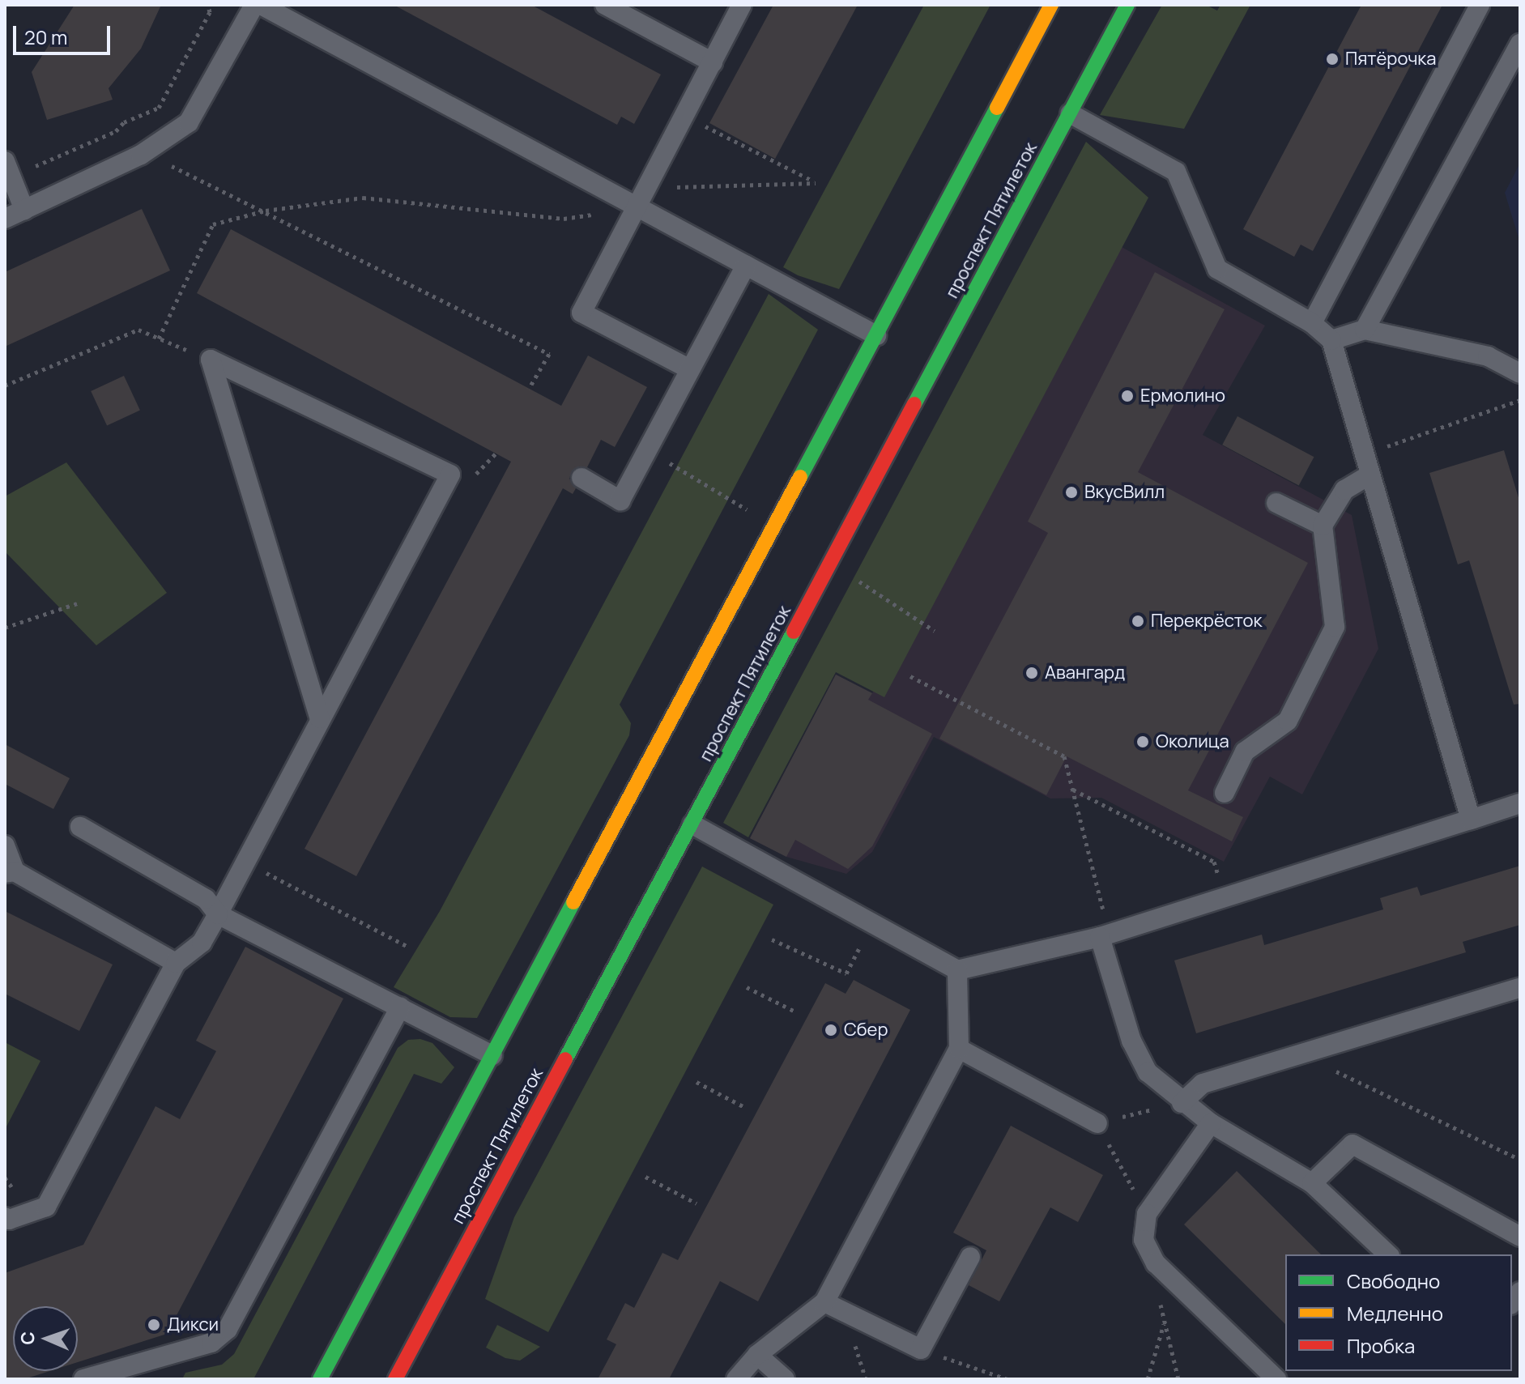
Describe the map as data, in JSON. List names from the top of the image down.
{
  "streets": {
    "street": ["проспект Пятилеток"]
  },
  "places": [
    "Пятёрочка",
    "Ермолино",
    "ВкусВилл",
    "Перекрёсток",
    "Авангард",
    "Околица",
    "Сбер",
    "Дикси"
  ],
  "legend": ["Свободно", "Медленно", "Пробка"],
  "scale_bar": "20 m",
  "north": "left"
}
